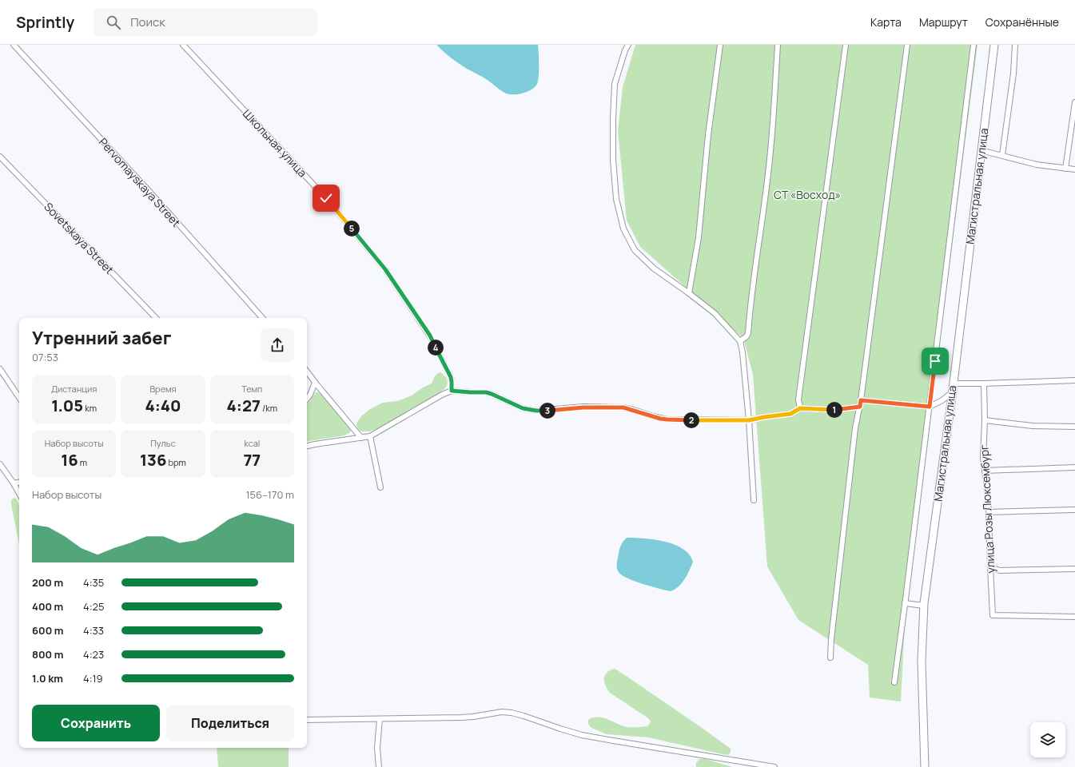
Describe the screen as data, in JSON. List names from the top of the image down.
{
  "streets": {
    "main road": ["Магистральная улица"],
    "street": [
      "Школьная улица",
      "Pervomayskaya Street",
      "Sovetskaya Street",
      "улица Розы Люксембург"
    ]
  },
  "parks": ["СТ «Восход»"],
  "page": {
    "header": "Sprintly",
    "search": "Поиск",
    "nav": ["Карта", "Маршрут", "Сохранённые"],
    "pins": [
      "5",
      "4",
      "1",
      "3",
      "2"
    ],
    "heading": ["Утренний забег", "07:53"],
    "stats": [
      ["Дистанция", "1.05 km"],
      ["Время", "4:40"],
      ["Темп", "4:27 /km"],
      ["Набор высоты", "16 m"],
      ["Пульс", "136 bpm"],
      ["kcal", "77"]
    ],
    "chart": ["Набор высоты", "156–170 m"],
    "list": [
      {
        "name": "200 m",
        "note": "4:35"
      },
      {
        "name": "400 m",
        "note": "4:25"
      },
      {
        "name": "600 m",
        "note": "4:33"
      },
      {
        "name": "800 m",
        "note": "4:23"
      },
      {
        "name": "1.0 km",
        "note": "4:19"
      }
    ],
    "buttons": ["Сохранить", "Поделиться"]
  }
}
